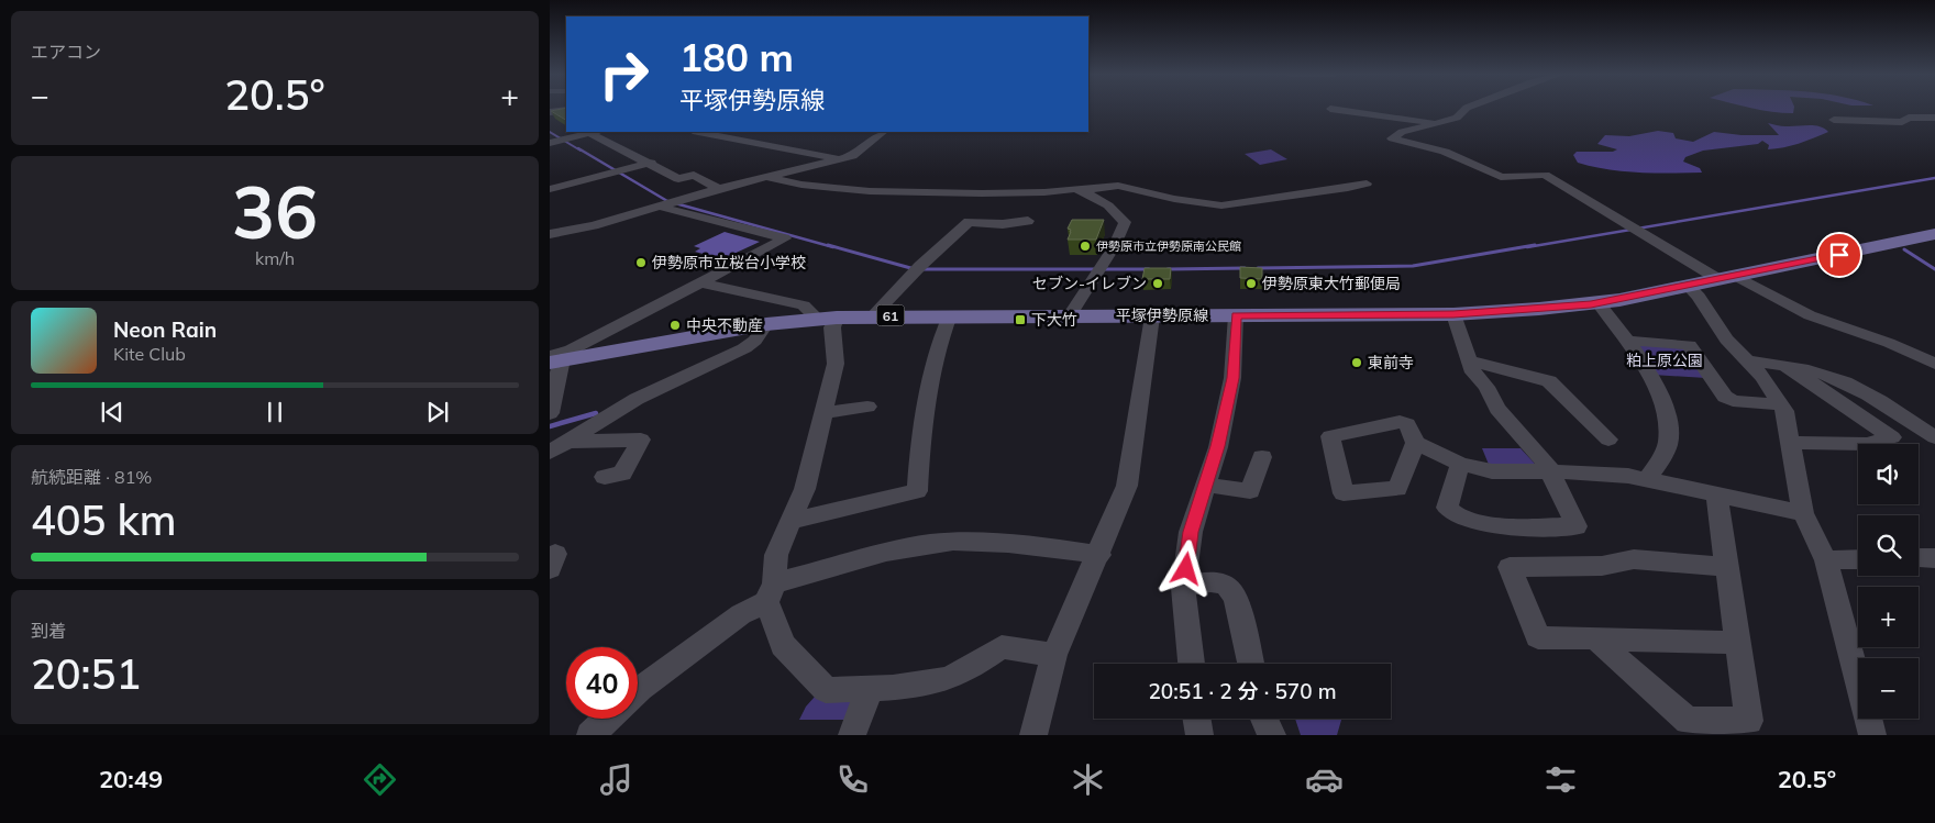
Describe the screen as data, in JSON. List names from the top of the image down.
{
  "streets": {
    "main road": ["61", "平塚伊勢原線"]
  },
  "parks": ["粕上原公園"],
  "places": {
    "other": [
      "伊勢原市立伊勢原南公民館",
      "伊勢原市立桜台小学校",
      "セブン-イレブン",
      "伊勢原東大竹郵便局",
      "中央不動産",
      "東前寺"
    ],
    "transit": ["下大竹"]
  },
  "page": {
    "tile": [
      "エアコン",
      ["36", "km/h"],
      ["航続距離 · 81%", "405 km"],
      ["到着", "20:51"]
    ],
    "turn": ["180 m", "平塚伊勢原線"],
    "heat": ["−", "20.5°", "+"],
    "song": ["Neon Rain", "Kite Club"],
    "map_buttons": ["+", "−"],
    "limit": "40",
    "trip": "20:51 · 2 分 · 570 m",
    "tabs": ["20:49", "20.5°"]
  }
}
